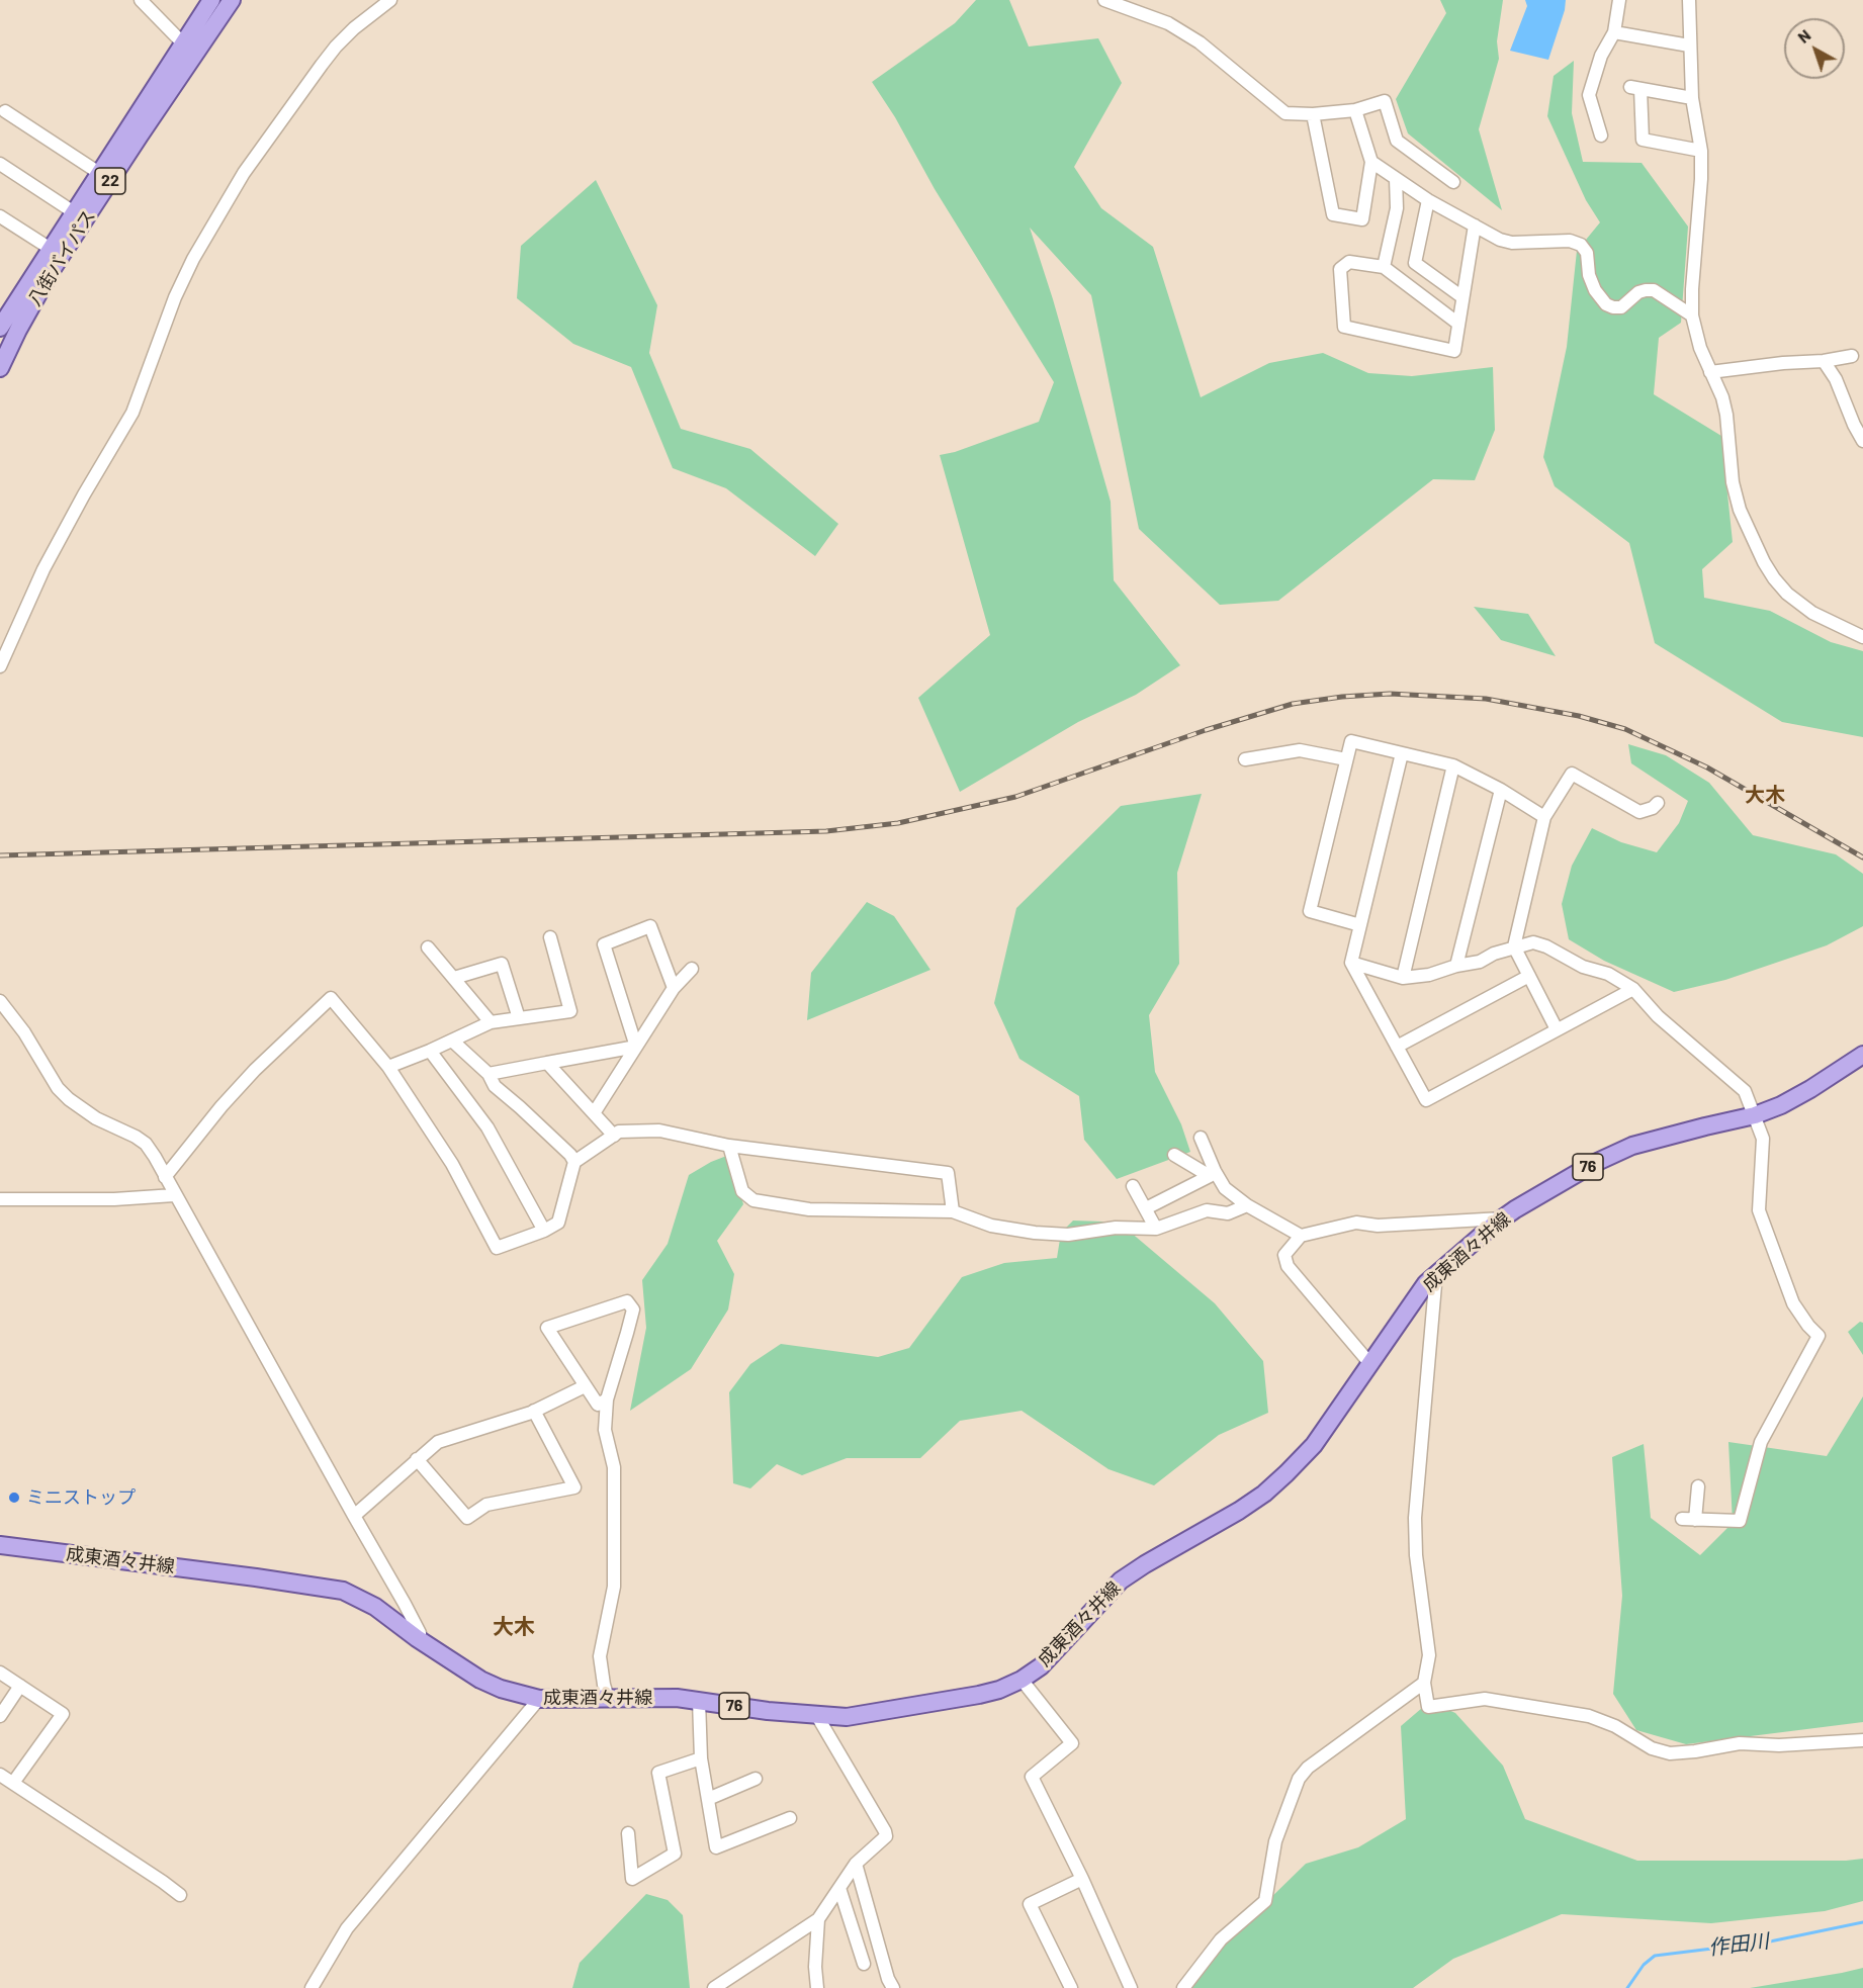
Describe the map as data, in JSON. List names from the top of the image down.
{
  "streets": {
    "main road": [
      "22",
      "八街バイパス",
      "76",
      "成東酒々井線"
    ]
  },
  "districts": ["大木", "大木"],
  "water": ["作田川"],
  "places": ["ミニストップ"],
  "north": "top left"
}
